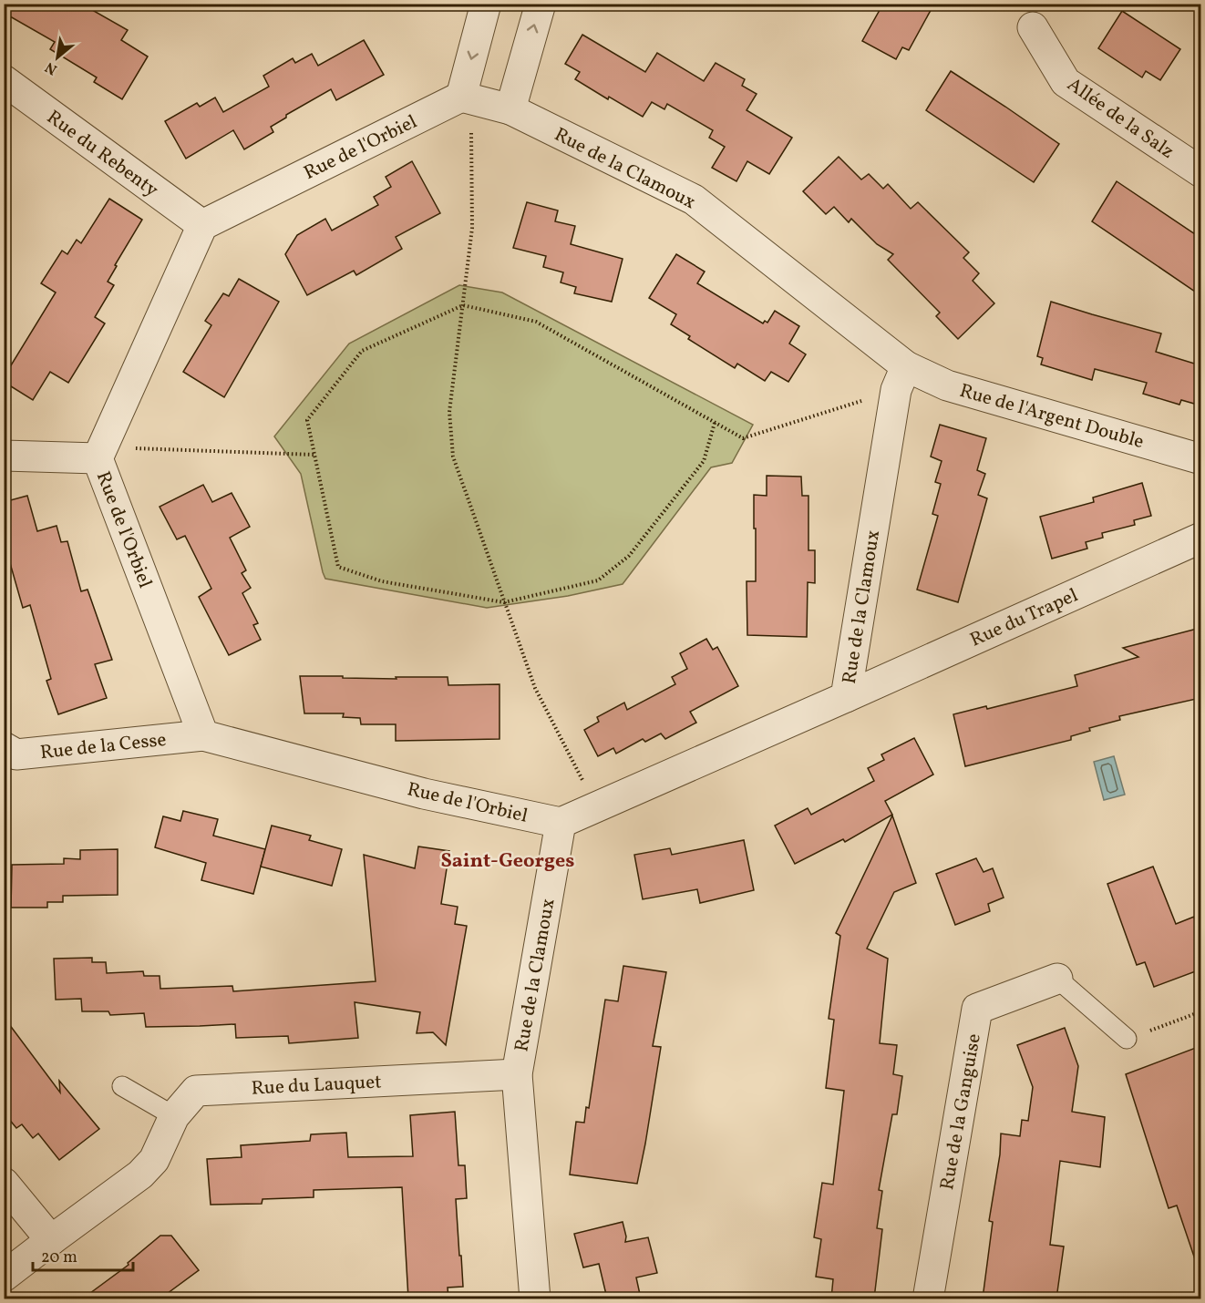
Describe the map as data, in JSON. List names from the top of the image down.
{
  "streets": {
    "street": [
      "Allée de la Salz",
      "Rue de l'Orbiel",
      "Rue du Rebenty",
      "Rue de la Clamoux",
      "Rue de l'Argent Double",
      "Rue du Trapel",
      "Rue de la Cesse",
      "Rue du Lauquet",
      "Rue de la Ganguise"
    ]
  },
  "crossings": [
    ["Rue de l'Orbiel", "Rue du Rebenty"],
    ["Rue de l'Orbiel", "Rue de la Clamoux"],
    ["Rue de l'Orbiel", "Rue de la Cesse"],
    ["Rue de la Clamoux", "Rue de l'Argent Double"],
    ["Rue de la Clamoux", "Rue du Trapel"],
    ["Rue de la Clamoux", "Rue du Lauquet"]
  ],
  "districts": ["Saint-Georges"],
  "scale_bar": "20 m",
  "north": "bottom left"
}
